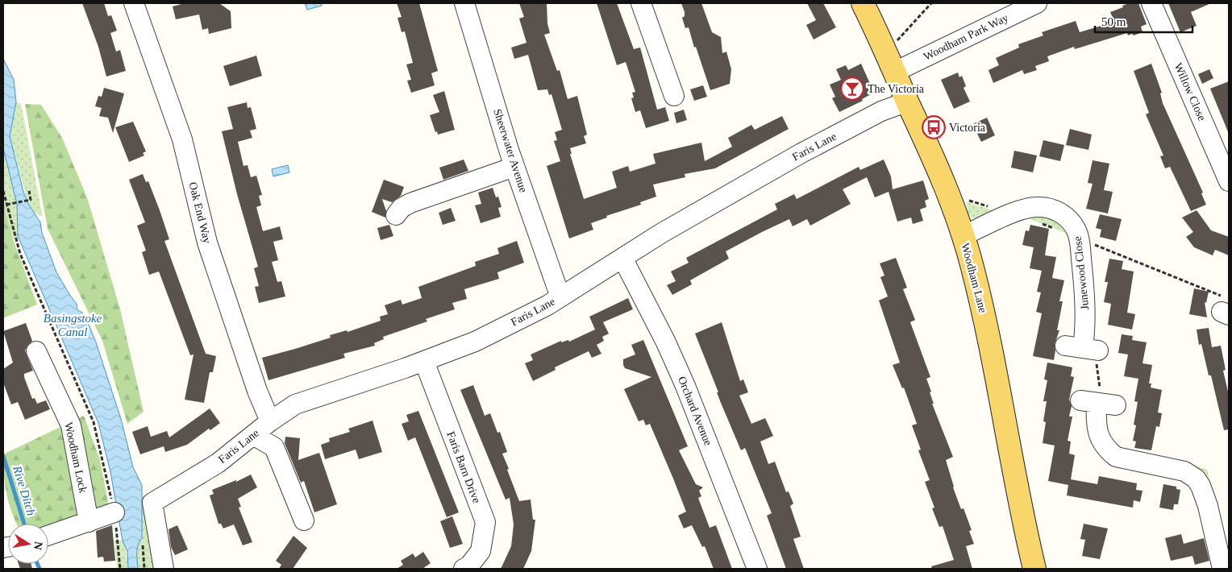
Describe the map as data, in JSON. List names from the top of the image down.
{
  "streets": {
    "main road": ["Woodham Lane"],
    "street": [
      "Woodham Park Way",
      "Willow Close",
      "Faris Lane",
      "Sheerwater Avenue",
      "Oak End Way",
      "Junewood Close",
      "Orchard Avenue",
      "Woodham Lock",
      "Faris Barn Drive"
    ]
  },
  "crossings": [
    ["Woodham Park Way", "Woodham Lane"],
    ["Faris Lane", "Sheerwater Avenue"],
    ["Faris Lane", "Oak End Way"],
    ["Faris Lane", "Woodham Lane"],
    ["Faris Lane", "Orchard Avenue"],
    ["Faris Lane", "Faris Barn Drive"],
    ["Junewood Close", "Woodham Lane"]
  ],
  "water": ["Basingstoke Canal", "Rive Ditch"],
  "places": {
    "bar": ["The Victoria"],
    "bus stop": ["Victoria"]
  },
  "scale_bar": "50 m",
  "north": "right"
}
